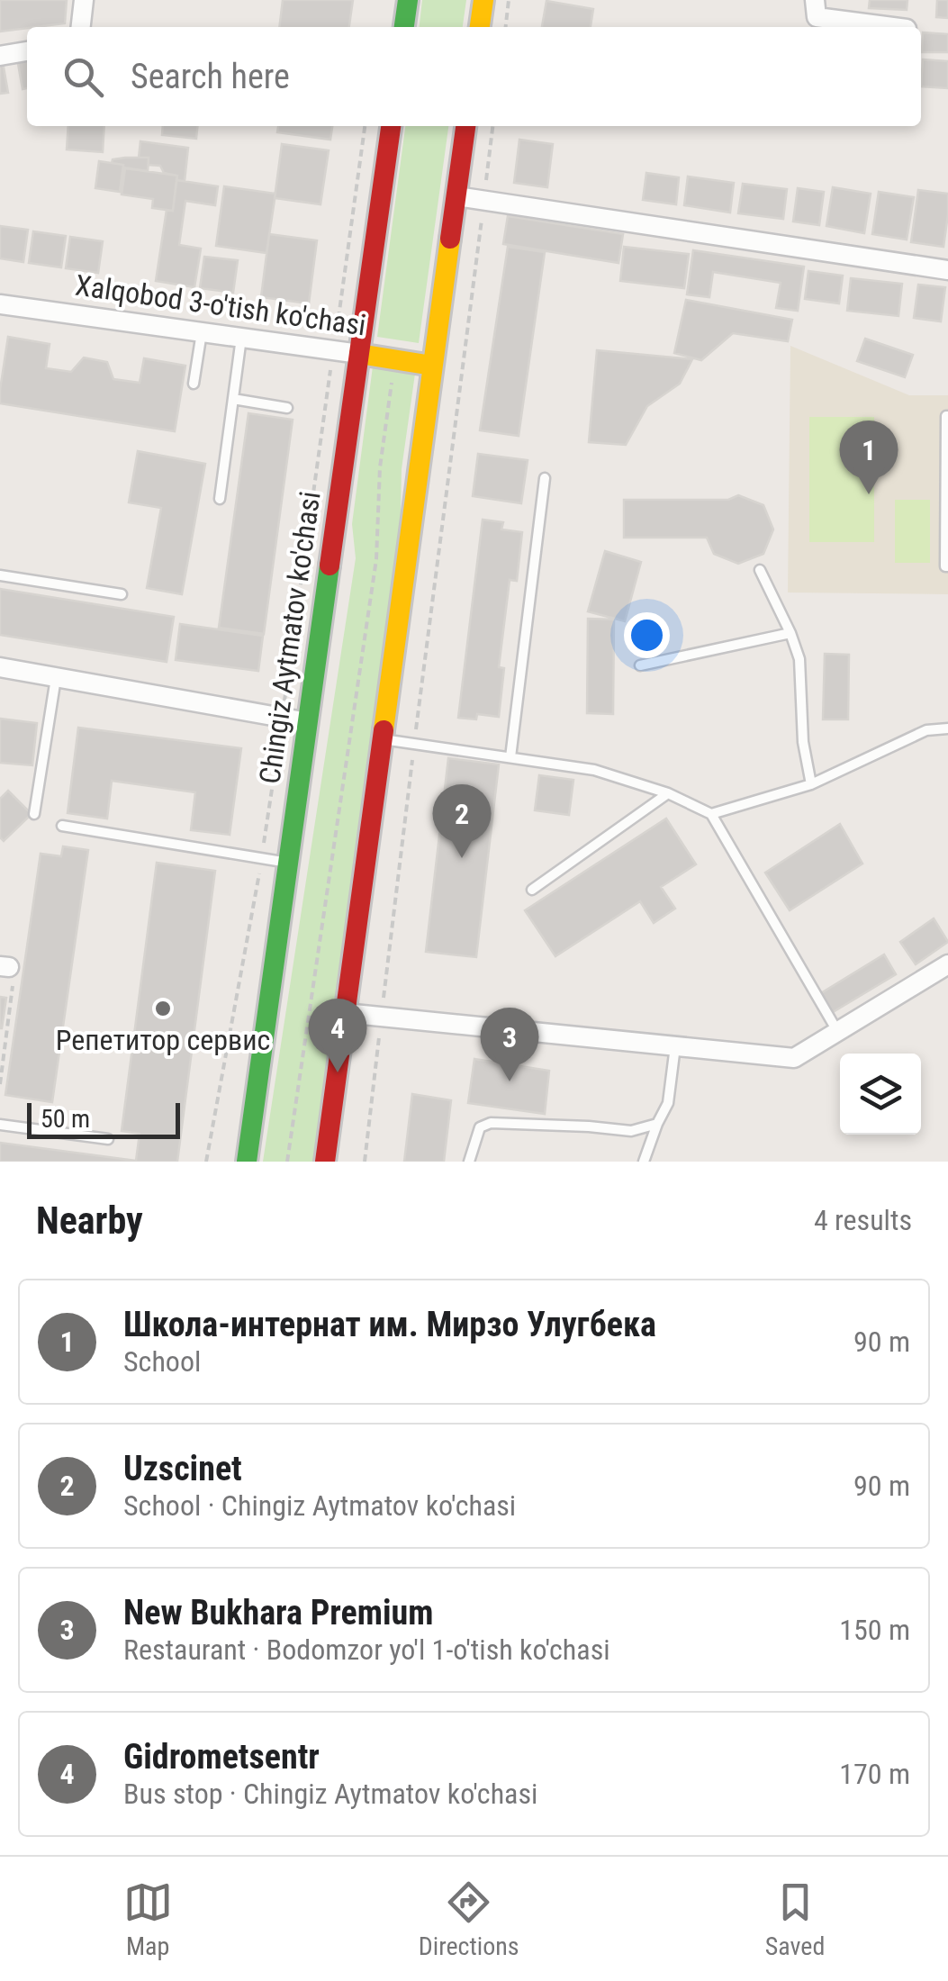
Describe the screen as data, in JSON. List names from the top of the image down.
{
  "streets": {
    "main road": ["Xalqobod 3-o'tish ko'chasi", "Chingiz Aytmatov ko'chasi"]
  },
  "crossings": [
    ["Xalqobod 3-o'tish ko'chasi", "Chingiz Aytmatov ko'chasi"]
  ],
  "places": ["Репетитор сервис"],
  "scale_bar": "50 m",
  "page": {
    "search": "Search here",
    "pins": [
      "1",
      "2",
      "4",
      "3"
    ],
    "scale": "50 m",
    "heading": ["Nearby", "4 results"],
    "list": [
      {
        "mark": "1",
        "name": "Школа-интернат им. Мирзо Улугбека",
        "note": "School",
        "value": "90 m"
      },
      {
        "mark": "2",
        "name": "Uzscinet",
        "note": "School · Chingiz Aytmatov ko'chasi",
        "value": "90 m"
      },
      {
        "mark": "3",
        "name": "New Bukhara Premium",
        "note": "Restaurant · Bodomzor yo'l 1-o'tish ko'chasi",
        "value": "150 m"
      },
      {
        "mark": "4",
        "name": "Gidrometsentr",
        "note": "Bus stop · Chingiz Aytmatov ko'chasi",
        "value": "170 m"
      }
    ],
    "nav": ["Map", "Directions", "Saved"]
  }
}
